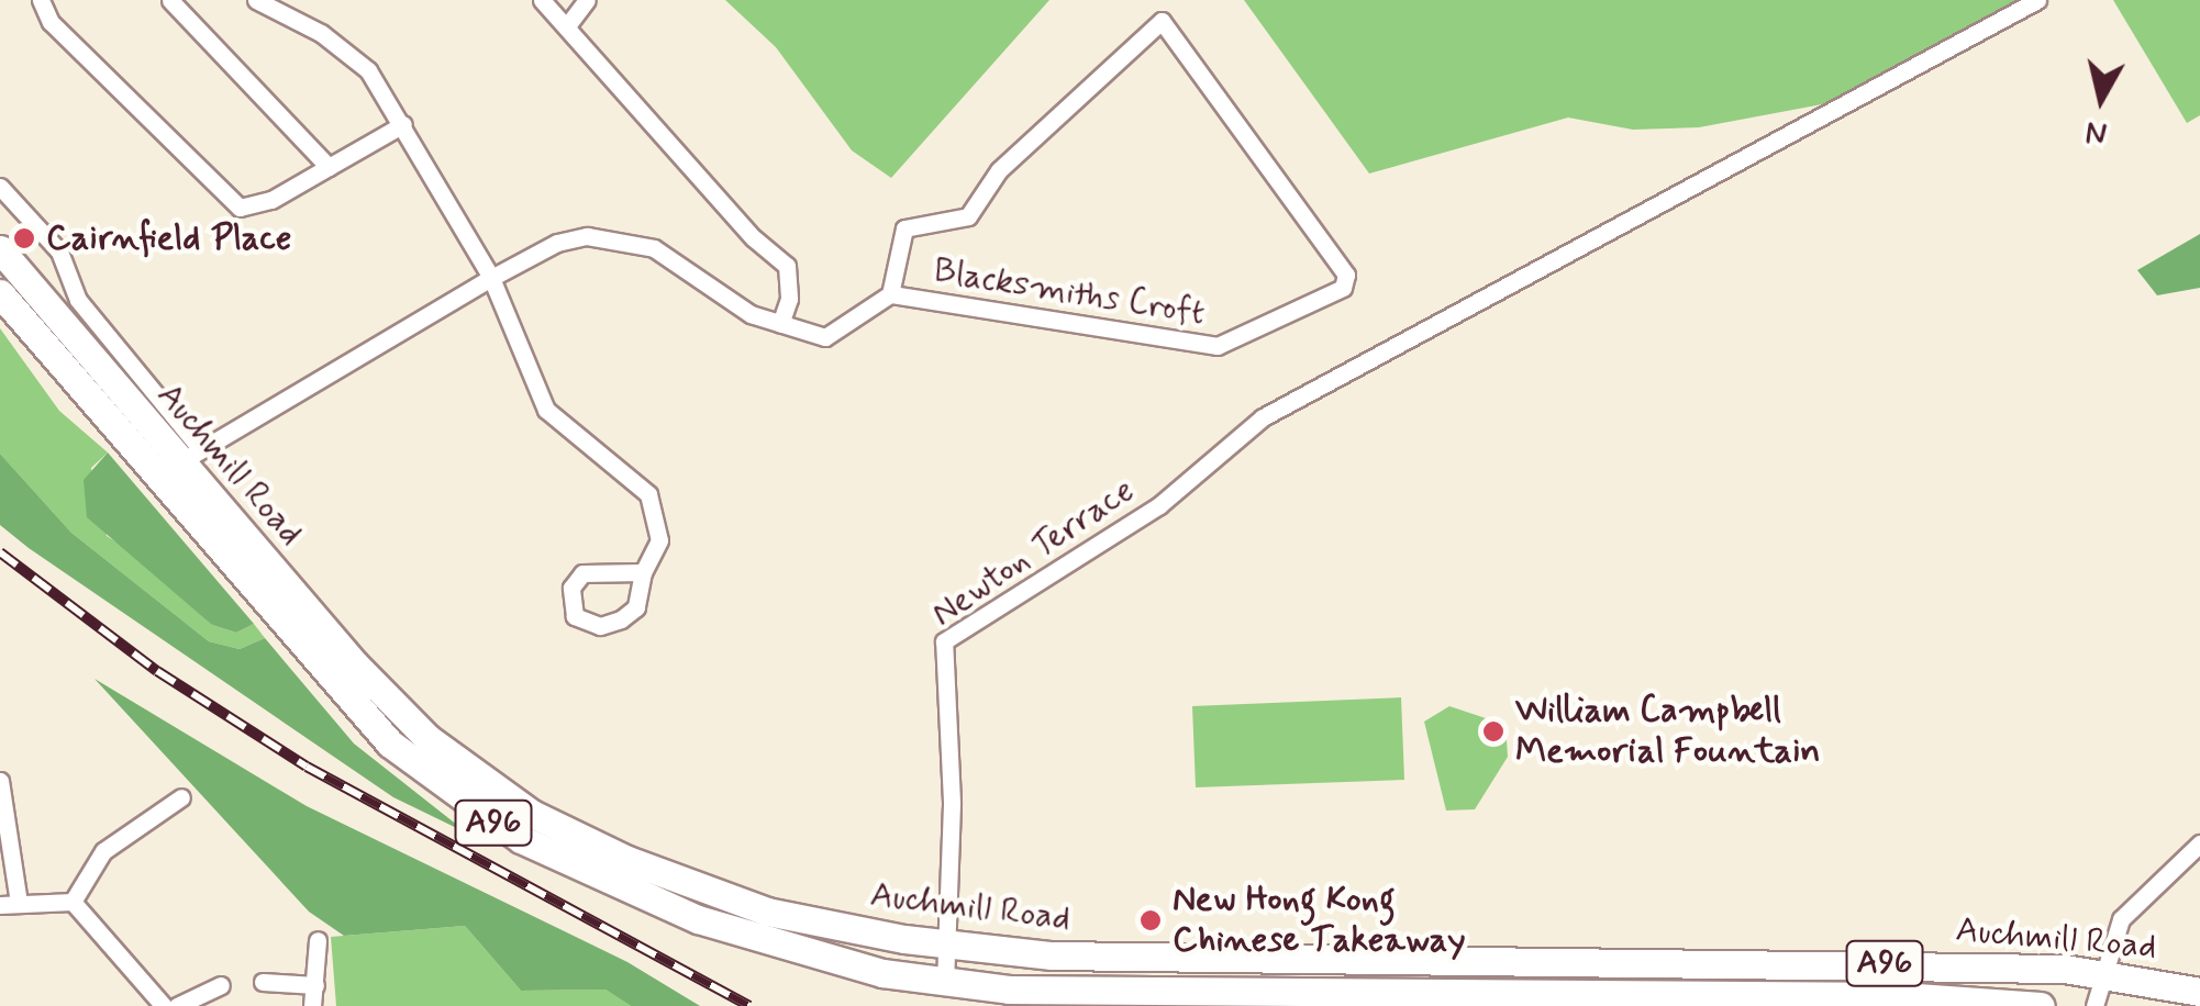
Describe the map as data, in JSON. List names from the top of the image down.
{
  "streets": {
    "main road": ["Auchmill Road", "A96"],
    "street": ["Blacksmiths Croft", "Newton Terrace"]
  },
  "crossings": [
    ["Auchmill Road", "Newton Terrace"]
  ],
  "places": ["Cairnfield Place", "William Campbell Memorial Fountain", "New Hong Kong Chinese Takeaway"],
  "north": "bottom"
}
